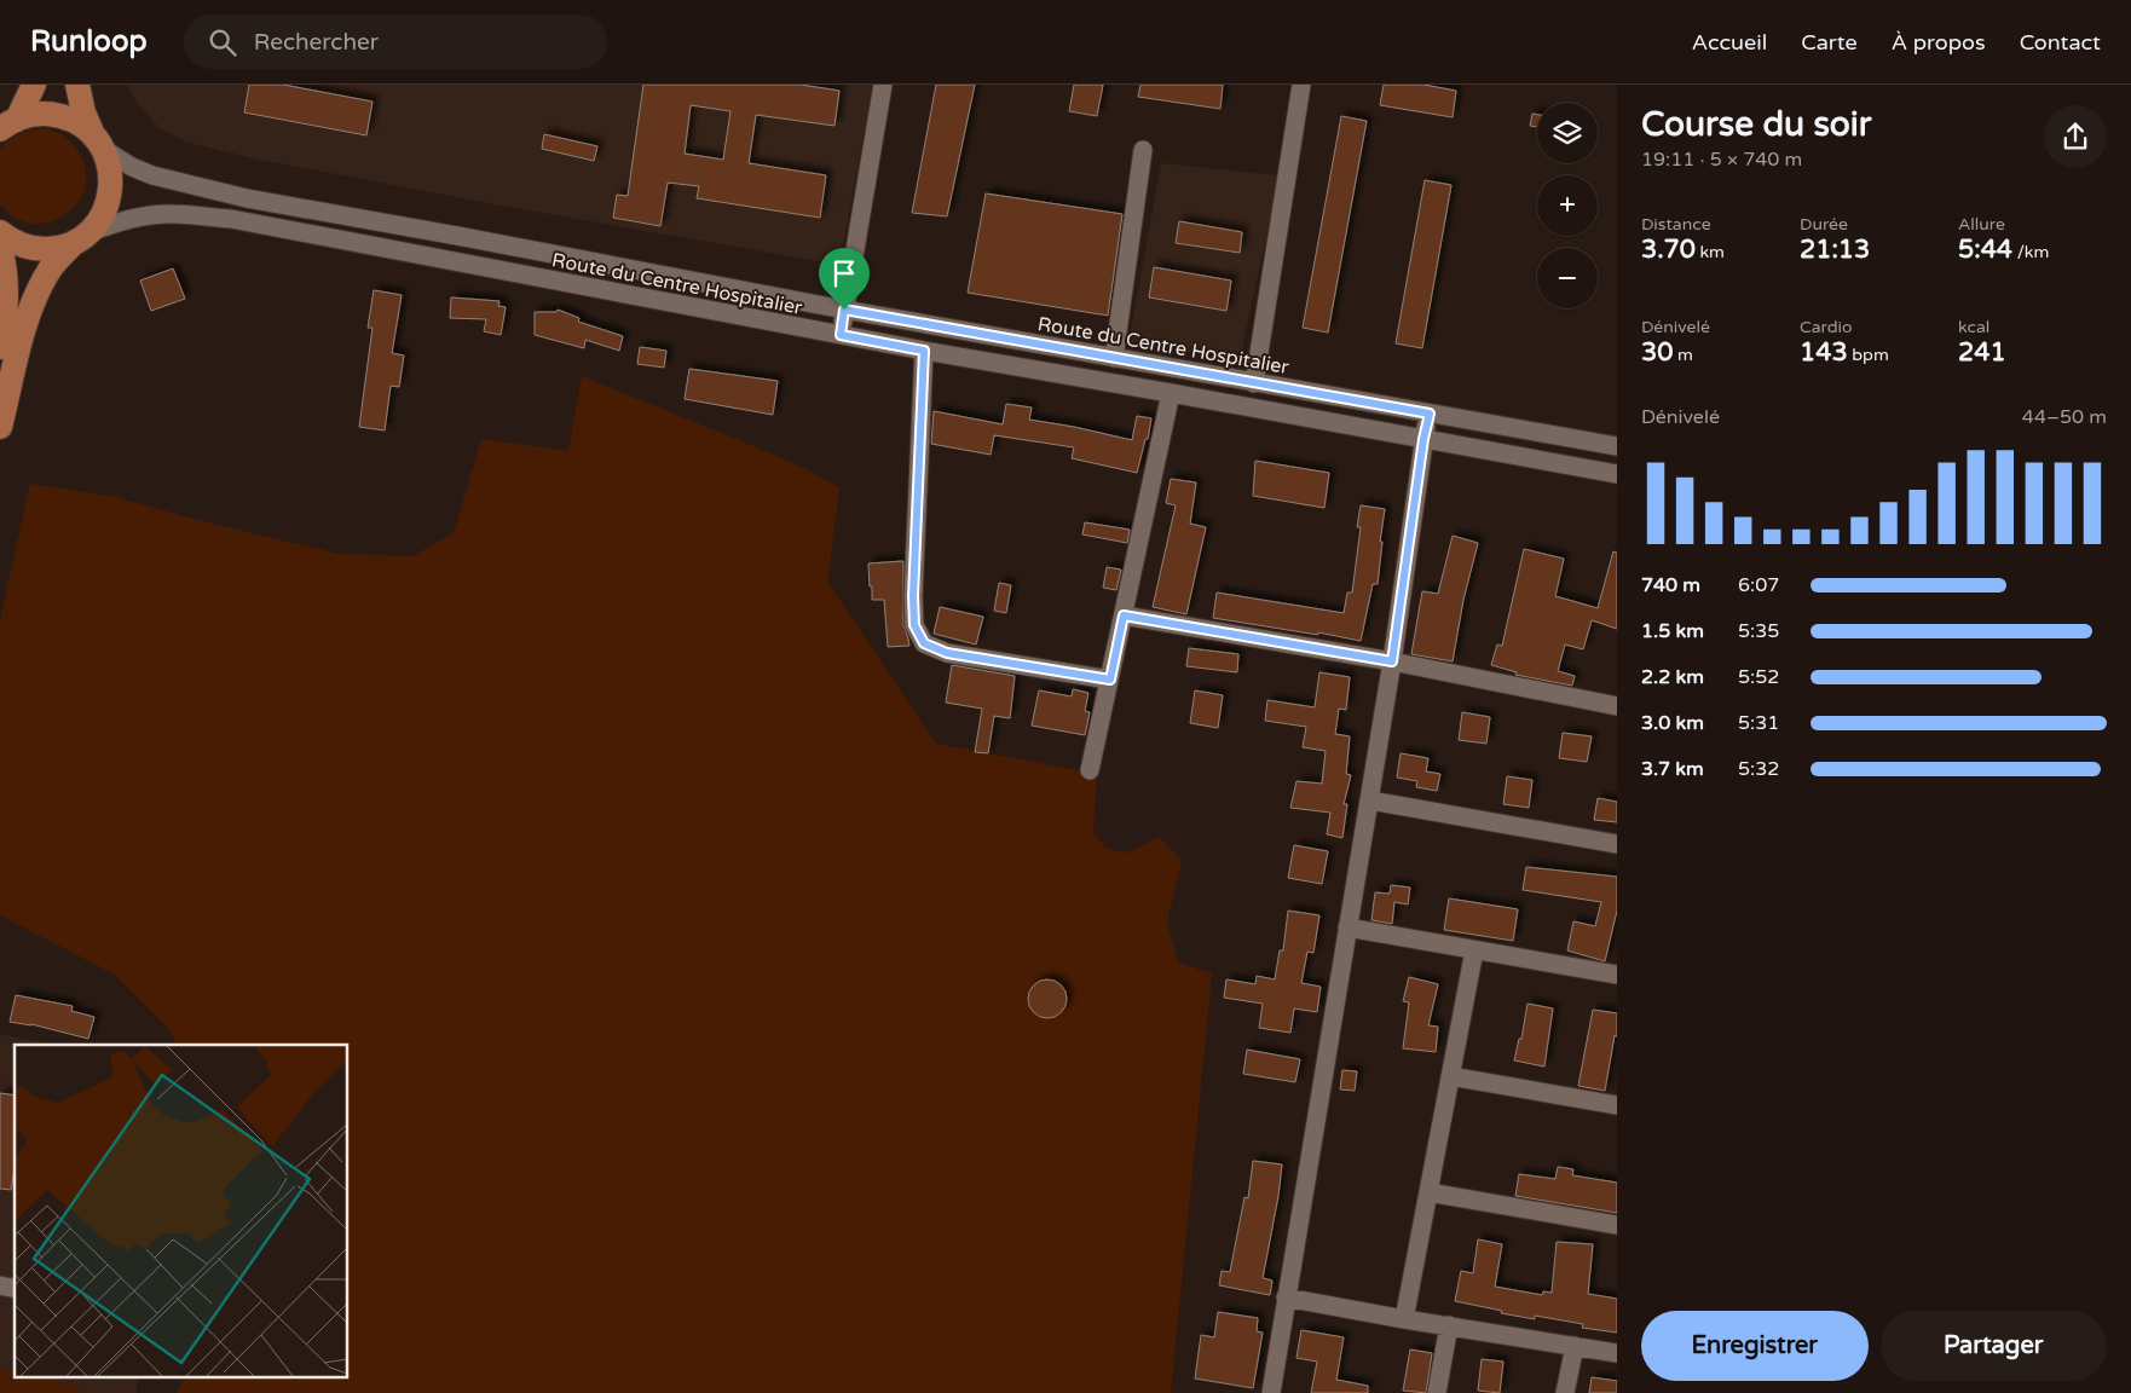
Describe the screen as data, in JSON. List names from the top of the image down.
{
  "streets": {
    "street": ["Route du Centre Hospitalier"]
  },
  "page": {
    "header": "Runloop",
    "search": "Rechercher",
    "nav": [
      "Accueil",
      "Carte",
      "À propos",
      "Contact"
    ],
    "heading": ["Course du soir", "19:11 · 5 × 740 m"],
    "map_buttons": ["+", "−"],
    "stats": [
      ["Distance", "3.70 km"],
      ["Durée", "21:13"],
      ["Allure", "5:44 /km"],
      ["Dénivelé", "30 m"],
      ["Cardio", "143 bpm"],
      ["kcal", "241"]
    ],
    "chart": ["Dénivelé", "44–50 m"],
    "list": [
      {
        "name": "740 m",
        "note": "6:07"
      },
      {
        "name": "1.5 km",
        "note": "5:35"
      },
      {
        "name": "2.2 km",
        "note": "5:52"
      },
      {
        "name": "3.0 km",
        "note": "5:31"
      },
      {
        "name": "3.7 km",
        "note": "5:32"
      }
    ],
    "buttons": ["Enregistrer", "Partager"]
  }
}
